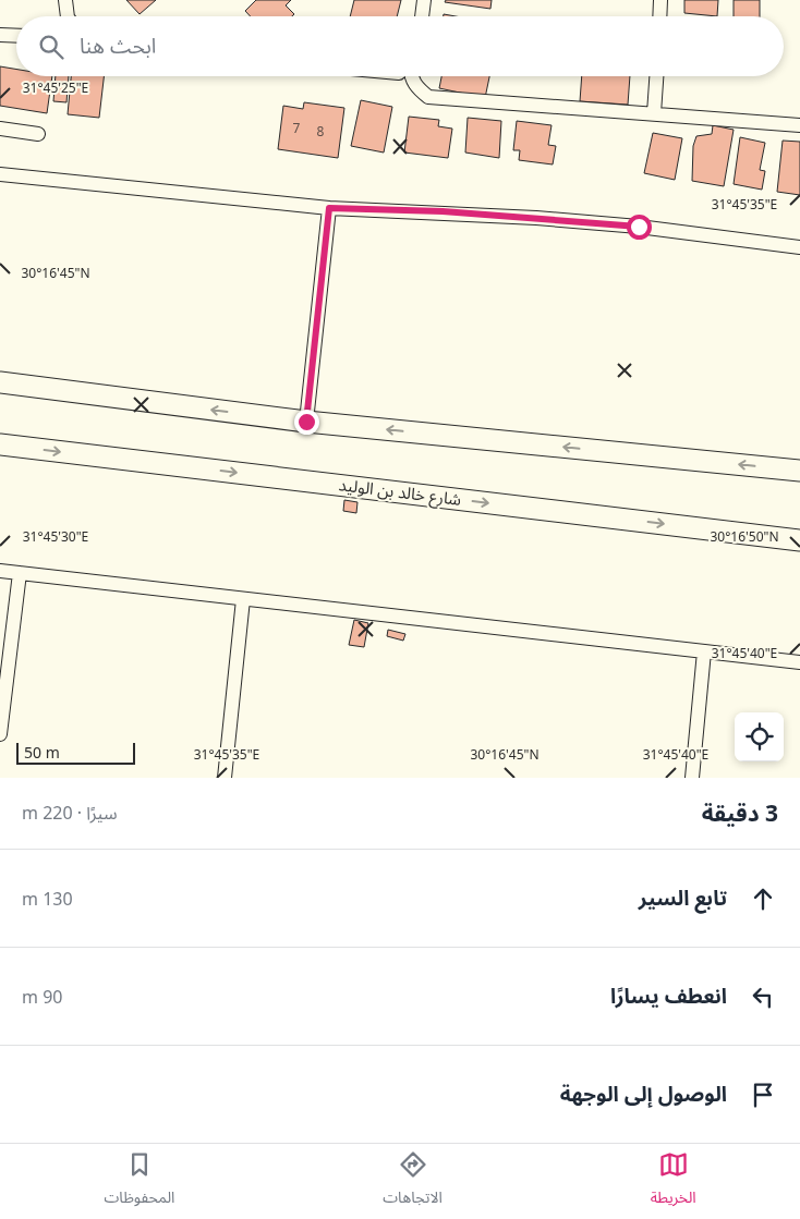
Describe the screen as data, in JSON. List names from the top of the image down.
{
  "streets": {
    "main road": ["شارع خالد بن الوليد"]
  },
  "house_numbers": ["7", "8"],
  "scale_bar": "50 m",
  "page": {
    "search": "ابحث هنا",
    "scale": "50 m",
    "heading": ["3 دقيقة", "سيرًا · 220 m"],
    "list": [
      ["تابع السير", "130 m"],
      ["انعطف يسارًا", "90 m"],
      "الوصول إلى الوجهة"
    ],
    "nav": ["الخريطة", "الاتجاهات", "المحفوظات"]
  },
  "coordinates": [
    "31°45'25\"E",
    "31°45'35\"E",
    "30°16'45\"N",
    "31°45'30\"E",
    "30°16'50\"N",
    "31°45'40\"E"
  ]
}
